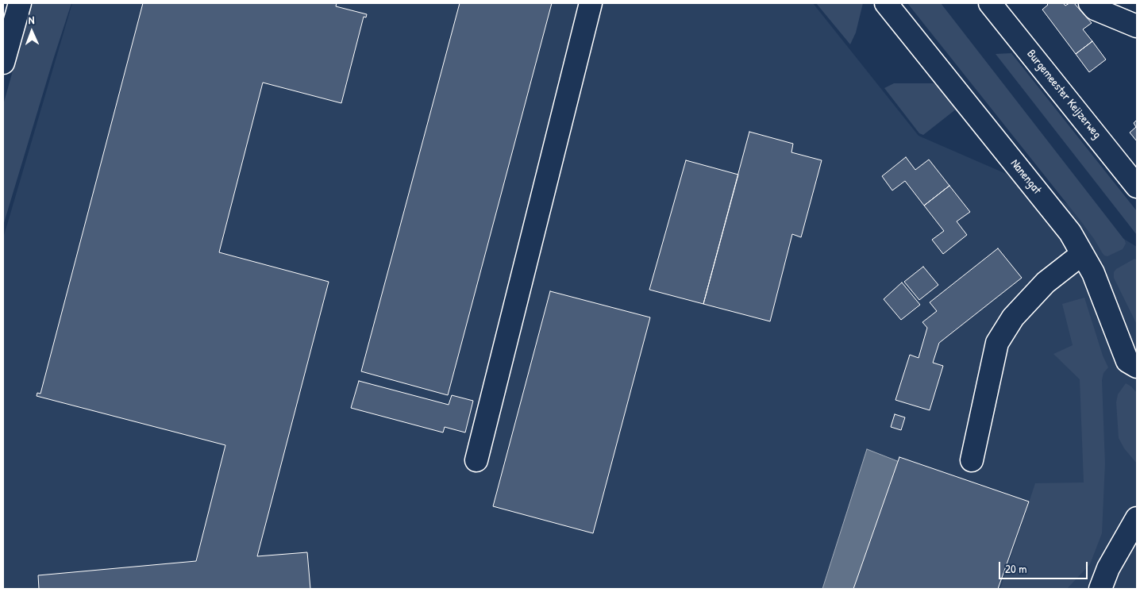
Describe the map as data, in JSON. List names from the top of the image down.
{
  "streets": {
    "street": ["Burgemeester Keijzerweg", "Nanengat"]
  },
  "scale_bar": "20 m",
  "north": "top"
}
